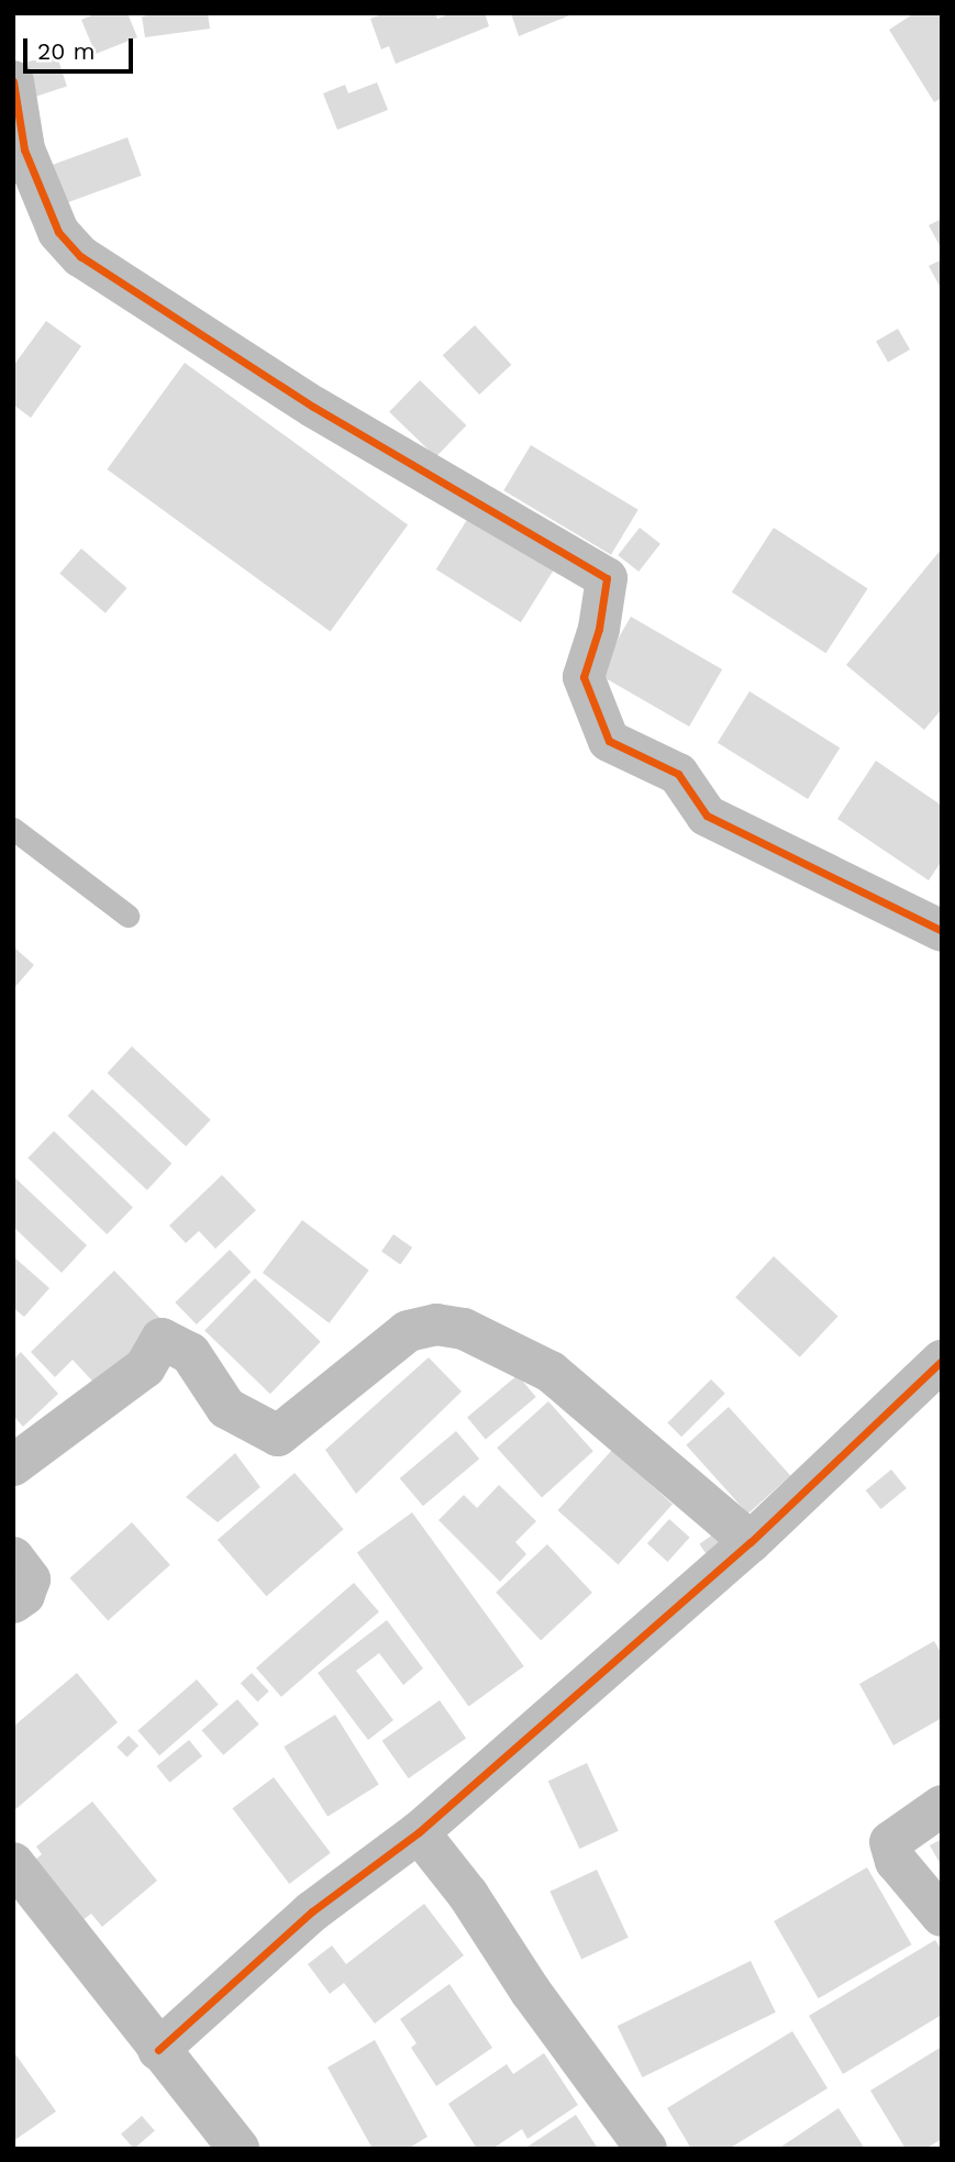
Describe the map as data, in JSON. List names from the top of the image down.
{
  "scale_bar": "20 m"
}
